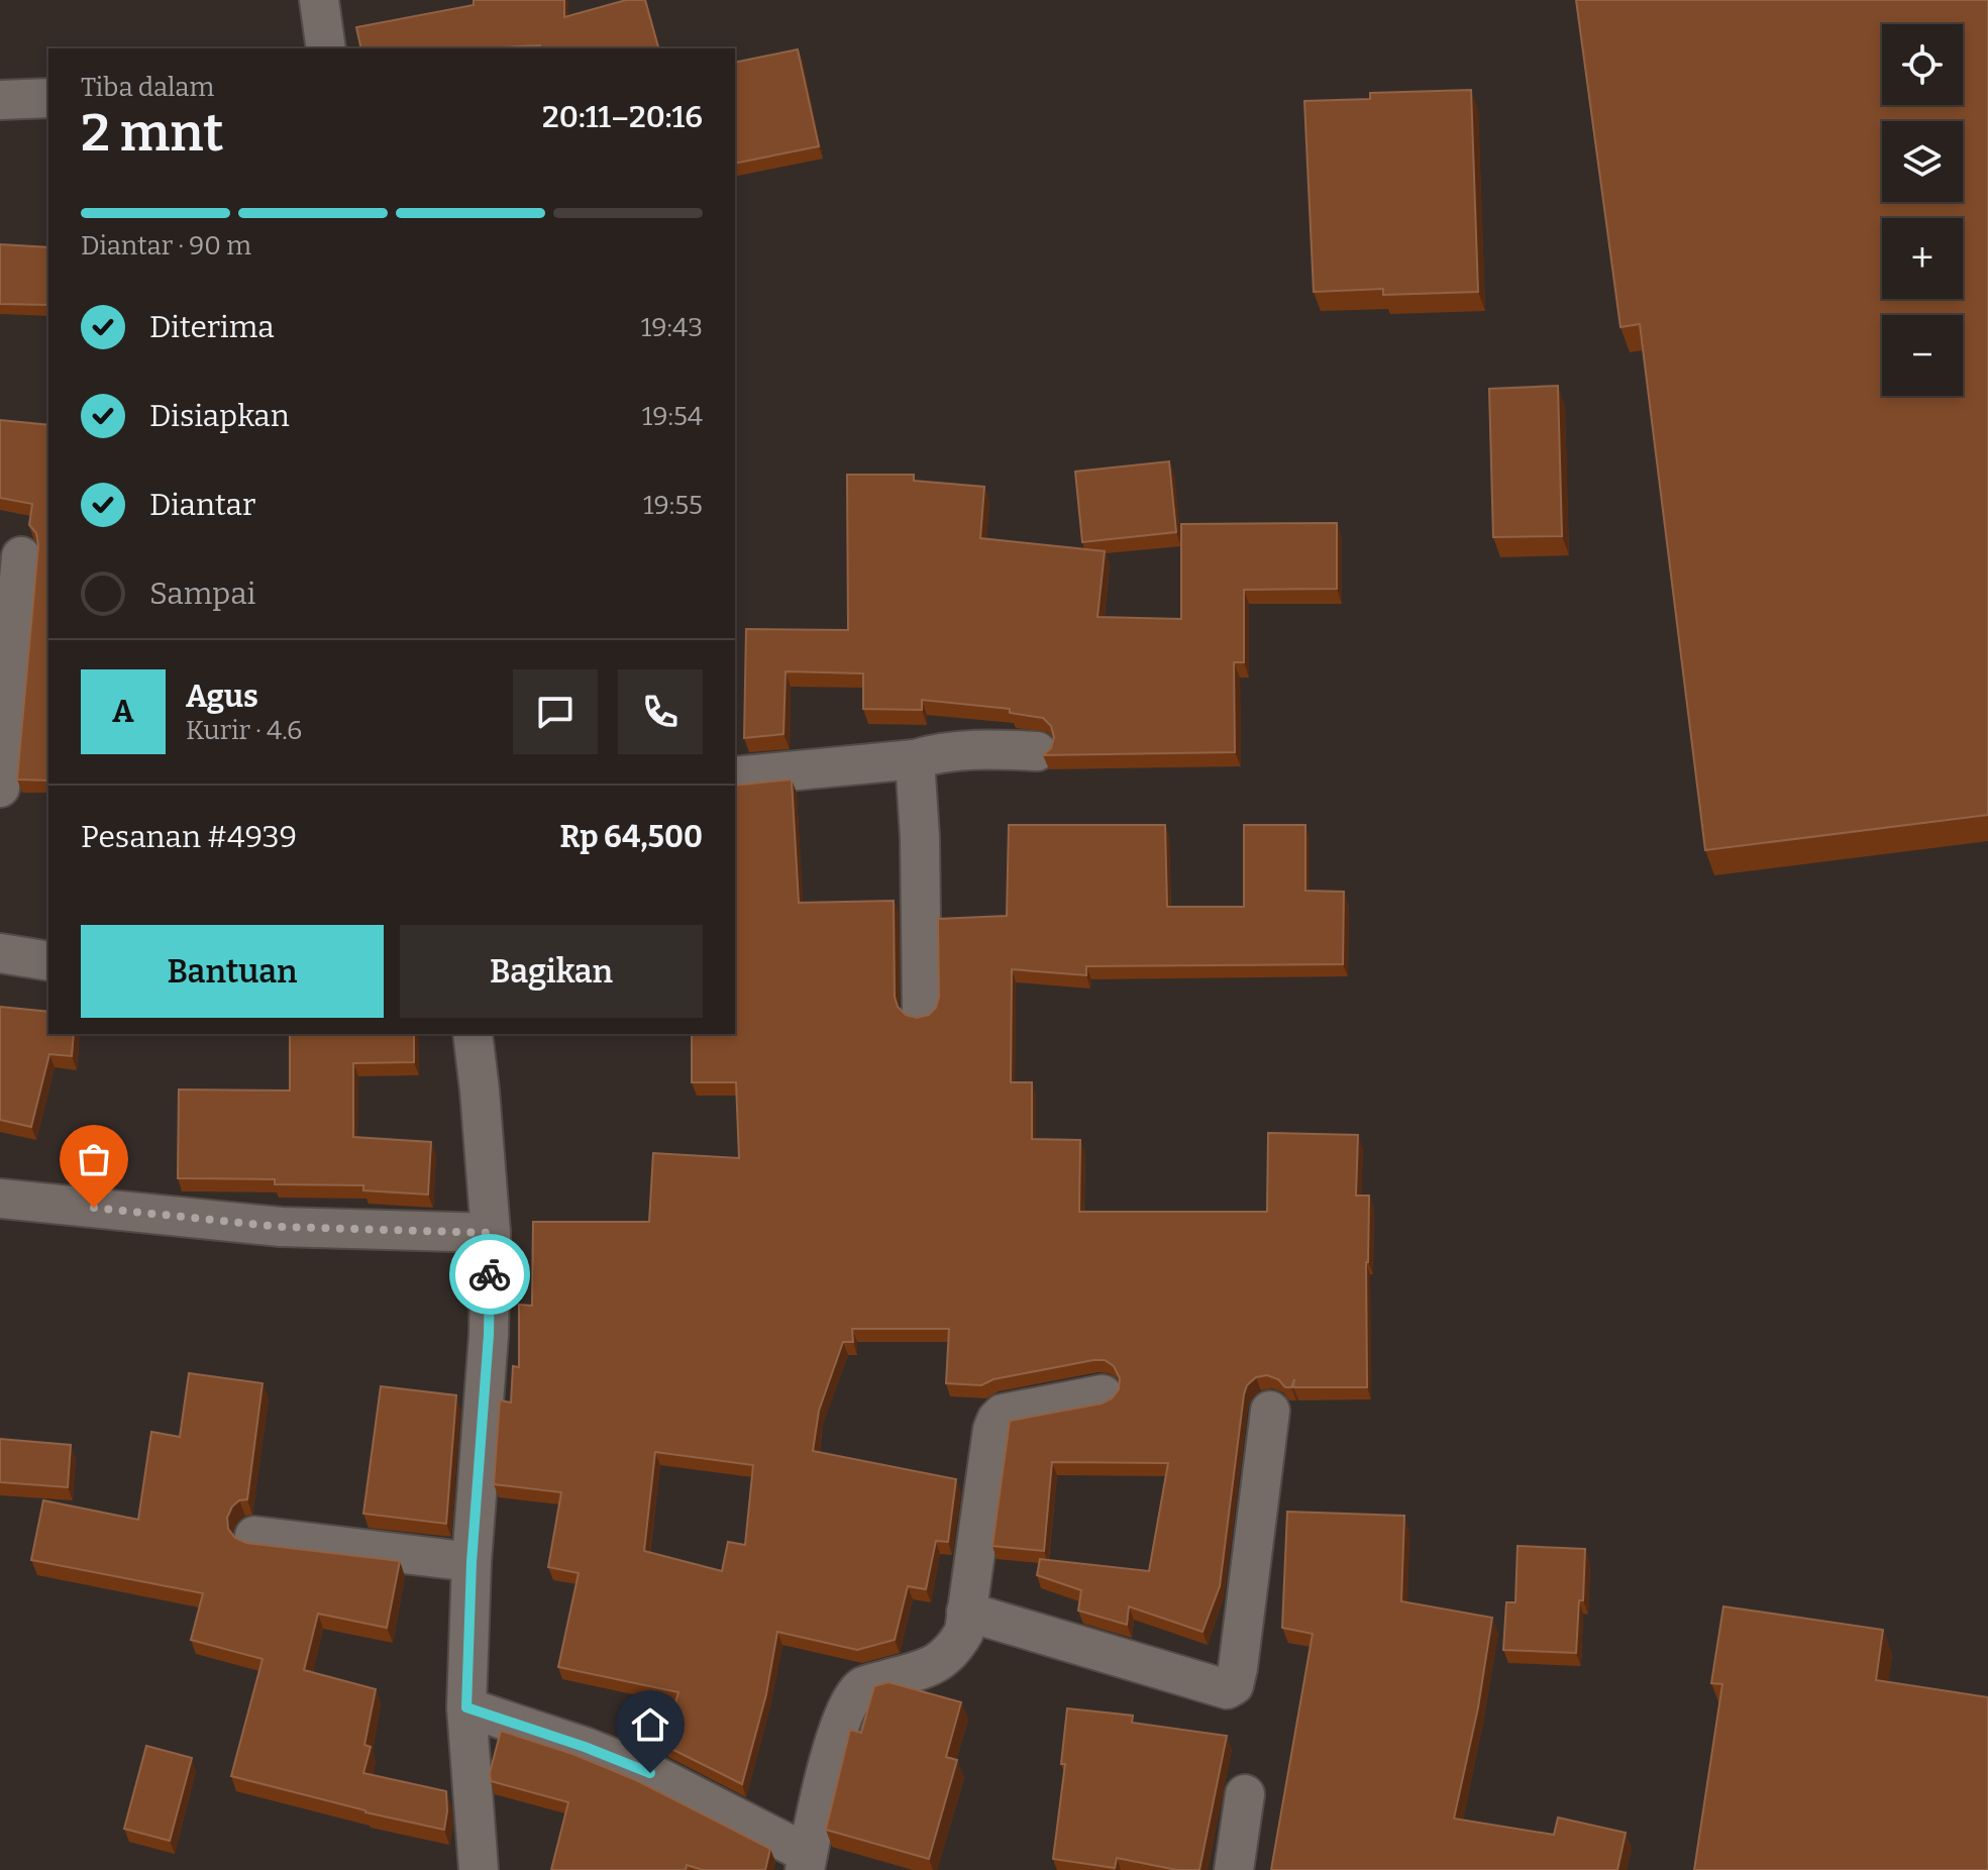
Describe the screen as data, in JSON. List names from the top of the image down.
{
  "page": {
    "map_buttons": ["+", "−"],
    "heading": ["2 mnt", "Tiba dalam", "20:11–20:16"],
    "panel": [
      "Agus",
      "Kurir · 4.6",
      "Pesanan #4939",
      "Rp 64,500"
    ],
    "bar": "Diantar · 90 m",
    "list": [
      ["Diterima", "19:43"],
      ["Disiapkan", "19:54"],
      ["Diantar", "19:55"],
      "Sampai"
    ],
    "round": "A",
    "buttons": ["Bantuan", "Bagikan"]
  }
}
